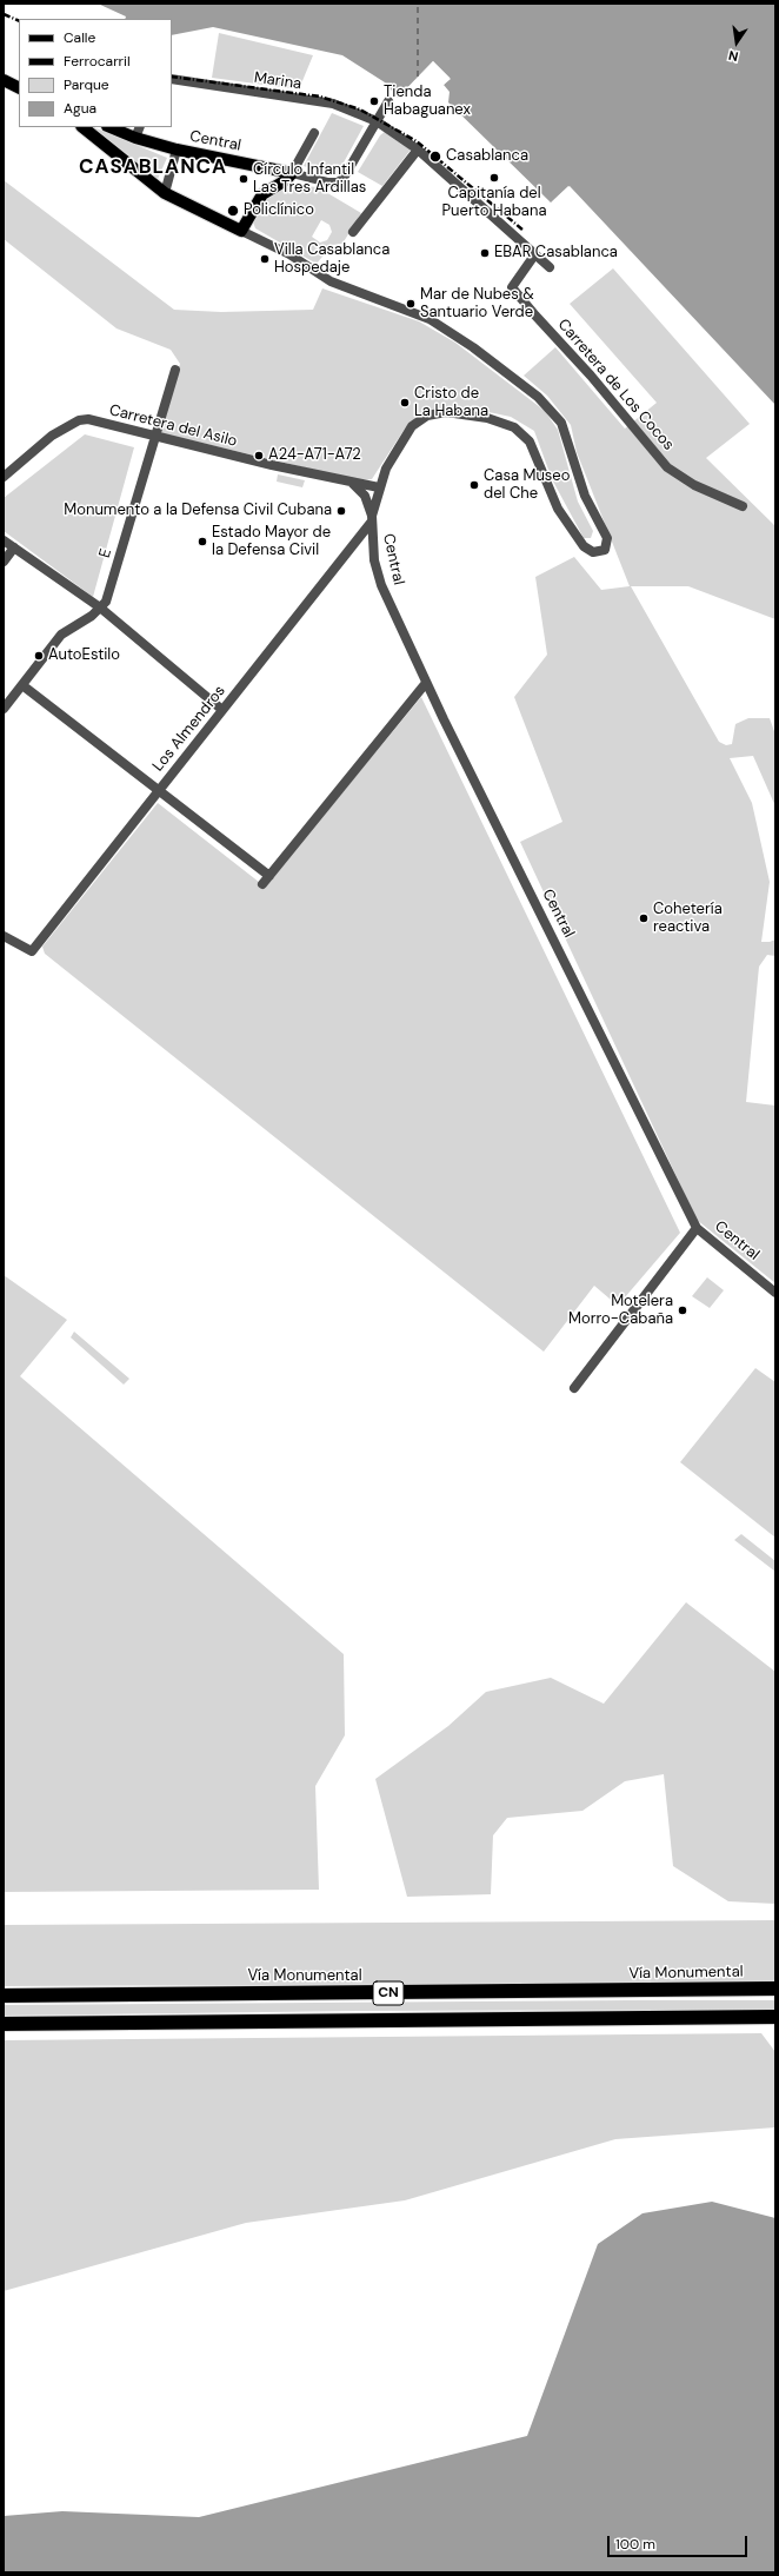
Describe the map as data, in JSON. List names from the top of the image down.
{
  "streets": {
    "highway": ["Vía Monumental", "CN"],
    "main road": ["Central"],
    "street": [
      "Marina",
      "Carretera de Los Cocos",
      "Carretera del Asilo",
      "E",
      "Los Almendros"
    ]
  },
  "crossings": [
    ["Marina", "Carretera de Los Cocos"],
    ["Central", "Los Almendros"],
    ["Carretera del Asilo", "E"]
  ],
  "districts": ["CASABLANCA"],
  "places": [
    "Tienda Habaguanex",
    "Casablanca",
    "Capitanía del Puerto Habana",
    "Círculo Infantil Las Tres Ardillas",
    "Policlínico",
    "EBAR Casablanca",
    "Villa Casablanca Hospedaje",
    "Mar de Nubes & Santuario Verde",
    "Cristo de La Habana",
    "A24-A71-A72",
    "Casa Museo del Che",
    "Monumento a la Defensa Civil Cubana",
    "Estado Mayor de la Defensa Civil",
    "AutoEstilo",
    "Cohetería reactiva",
    "Motelera Morro-Cabaña"
  ],
  "legend": [
    "Calle",
    "Ferrocarril",
    "Parque",
    "Agua"
  ],
  "scale_bar": "100 m",
  "north": "bottom"
}
